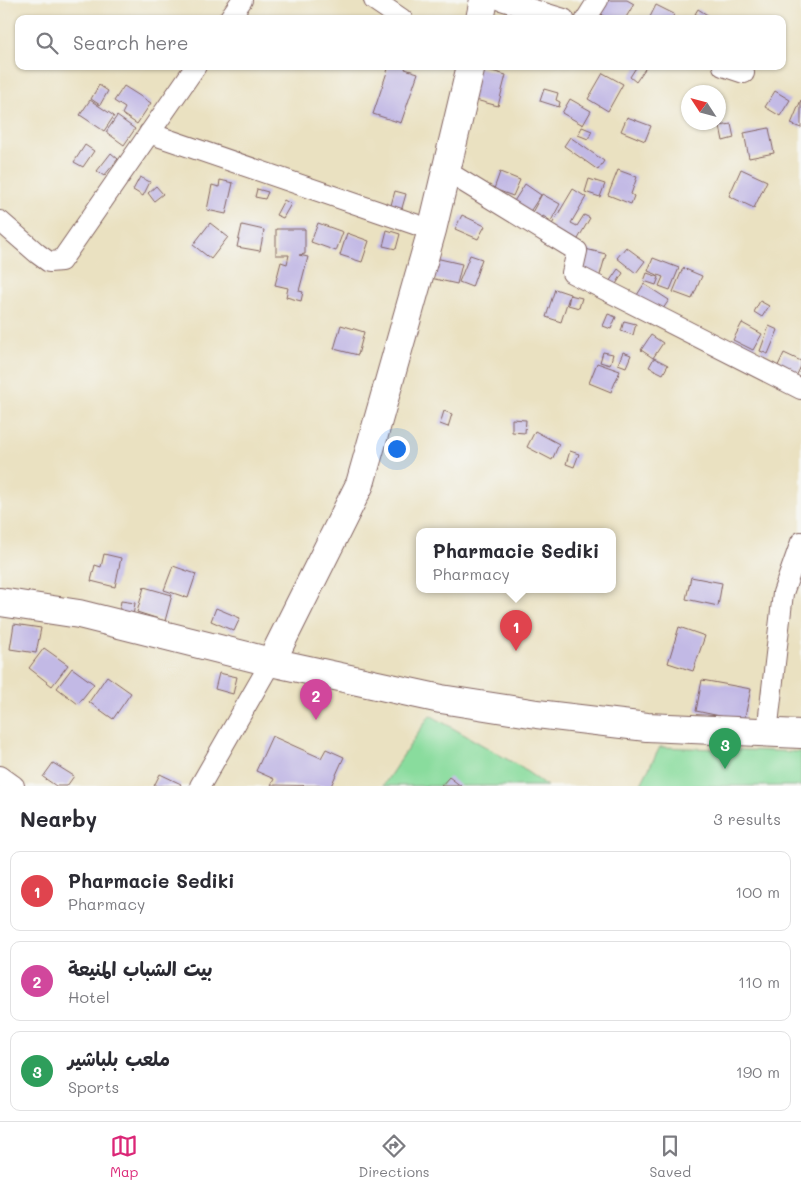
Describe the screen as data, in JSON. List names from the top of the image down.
{
  "north": "top left",
  "page": {
    "search": "Search here",
    "popup": ["Pharmacie Sediki", "Pharmacy"],
    "pins": ["1", "2", "3"],
    "heading": ["Nearby", "3 results"],
    "list": [
      {
        "mark": "1",
        "name": "Pharmacie Sediki",
        "note": "Pharmacy",
        "value": "100 m"
      },
      {
        "mark": "2",
        "name": "بيت الشباب المنيعة",
        "note": "Hotel",
        "value": "110 m"
      },
      {
        "mark": "3",
        "name": "ملعب بلباشير",
        "note": "Sports",
        "value": "190 m"
      }
    ],
    "nav": ["Map", "Directions", "Saved"]
  }
}
